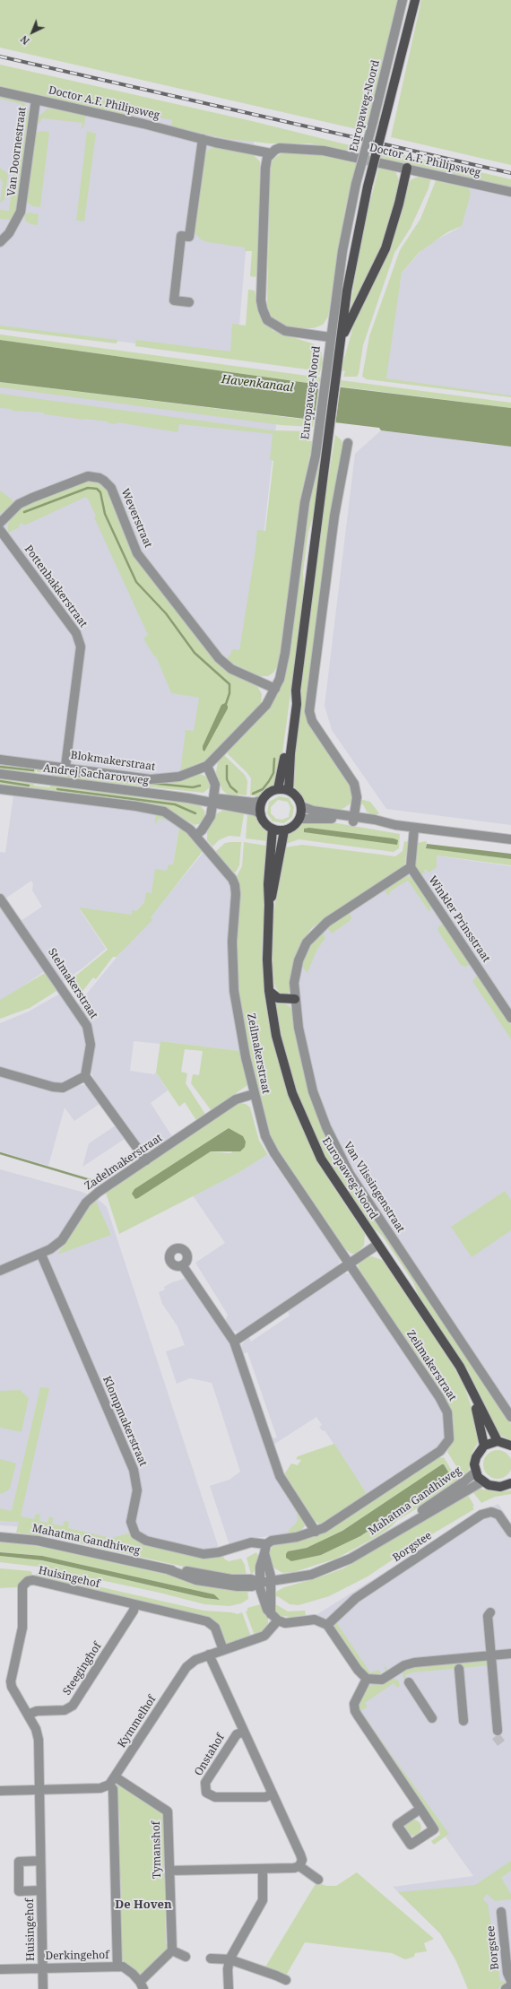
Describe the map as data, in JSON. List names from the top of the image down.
{
  "streets": {
    "main road": ["Europaweg-Noord"],
    "street": [
      "Doctor A.F. Philipsweg",
      "Van Doornestraat",
      "Weverstraat",
      "Pottenbakkerstraat",
      "Blokmakerstraat",
      "Andrej Sacharovweg",
      "Winkler Prinsstraat",
      "Stelmakerstraat",
      "Zeilmakerstraat",
      "Zadelmakerstraat",
      "Van Vlissingenstraat",
      "Klompmakerstraat",
      "Mahatma Gandhiweg",
      "Borgstee",
      "Huisingehof",
      "Steeginghof",
      "Kymmelhof",
      "Onstahof",
      "Tymanshof",
      "Derkingehof"
    ]
  },
  "crossings": [
    ["Doctor A.F. Philipsweg", "Van Doornestraat"],
    ["Europaweg-Noord", "Weverstraat"],
    ["Europaweg-Noord", "Blokmakerstraat"],
    ["Europaweg-Noord", "Andrej Sacharovweg"],
    ["Pottenbakkerstraat", "Blokmakerstraat"],
    ["Winkler Prinsstraat", "Van Vlissingenstraat"],
    ["Zeilmakerstraat", "Zadelmakerstraat"],
    ["Zeilmakerstraat", "Klompmakerstraat"],
    ["Zadelmakerstraat", "Klompmakerstraat"],
    ["Huisingehof", "Steeginghof"],
    ["Huisingehof", "Kymmelhof"],
    ["Huisingehof", "Derkingehof"],
    ["Kymmelhof", "Tymanshof"]
  ],
  "districts": ["De Hoven"],
  "water": ["Havenkanaal"],
  "north": "bottom left"
}
